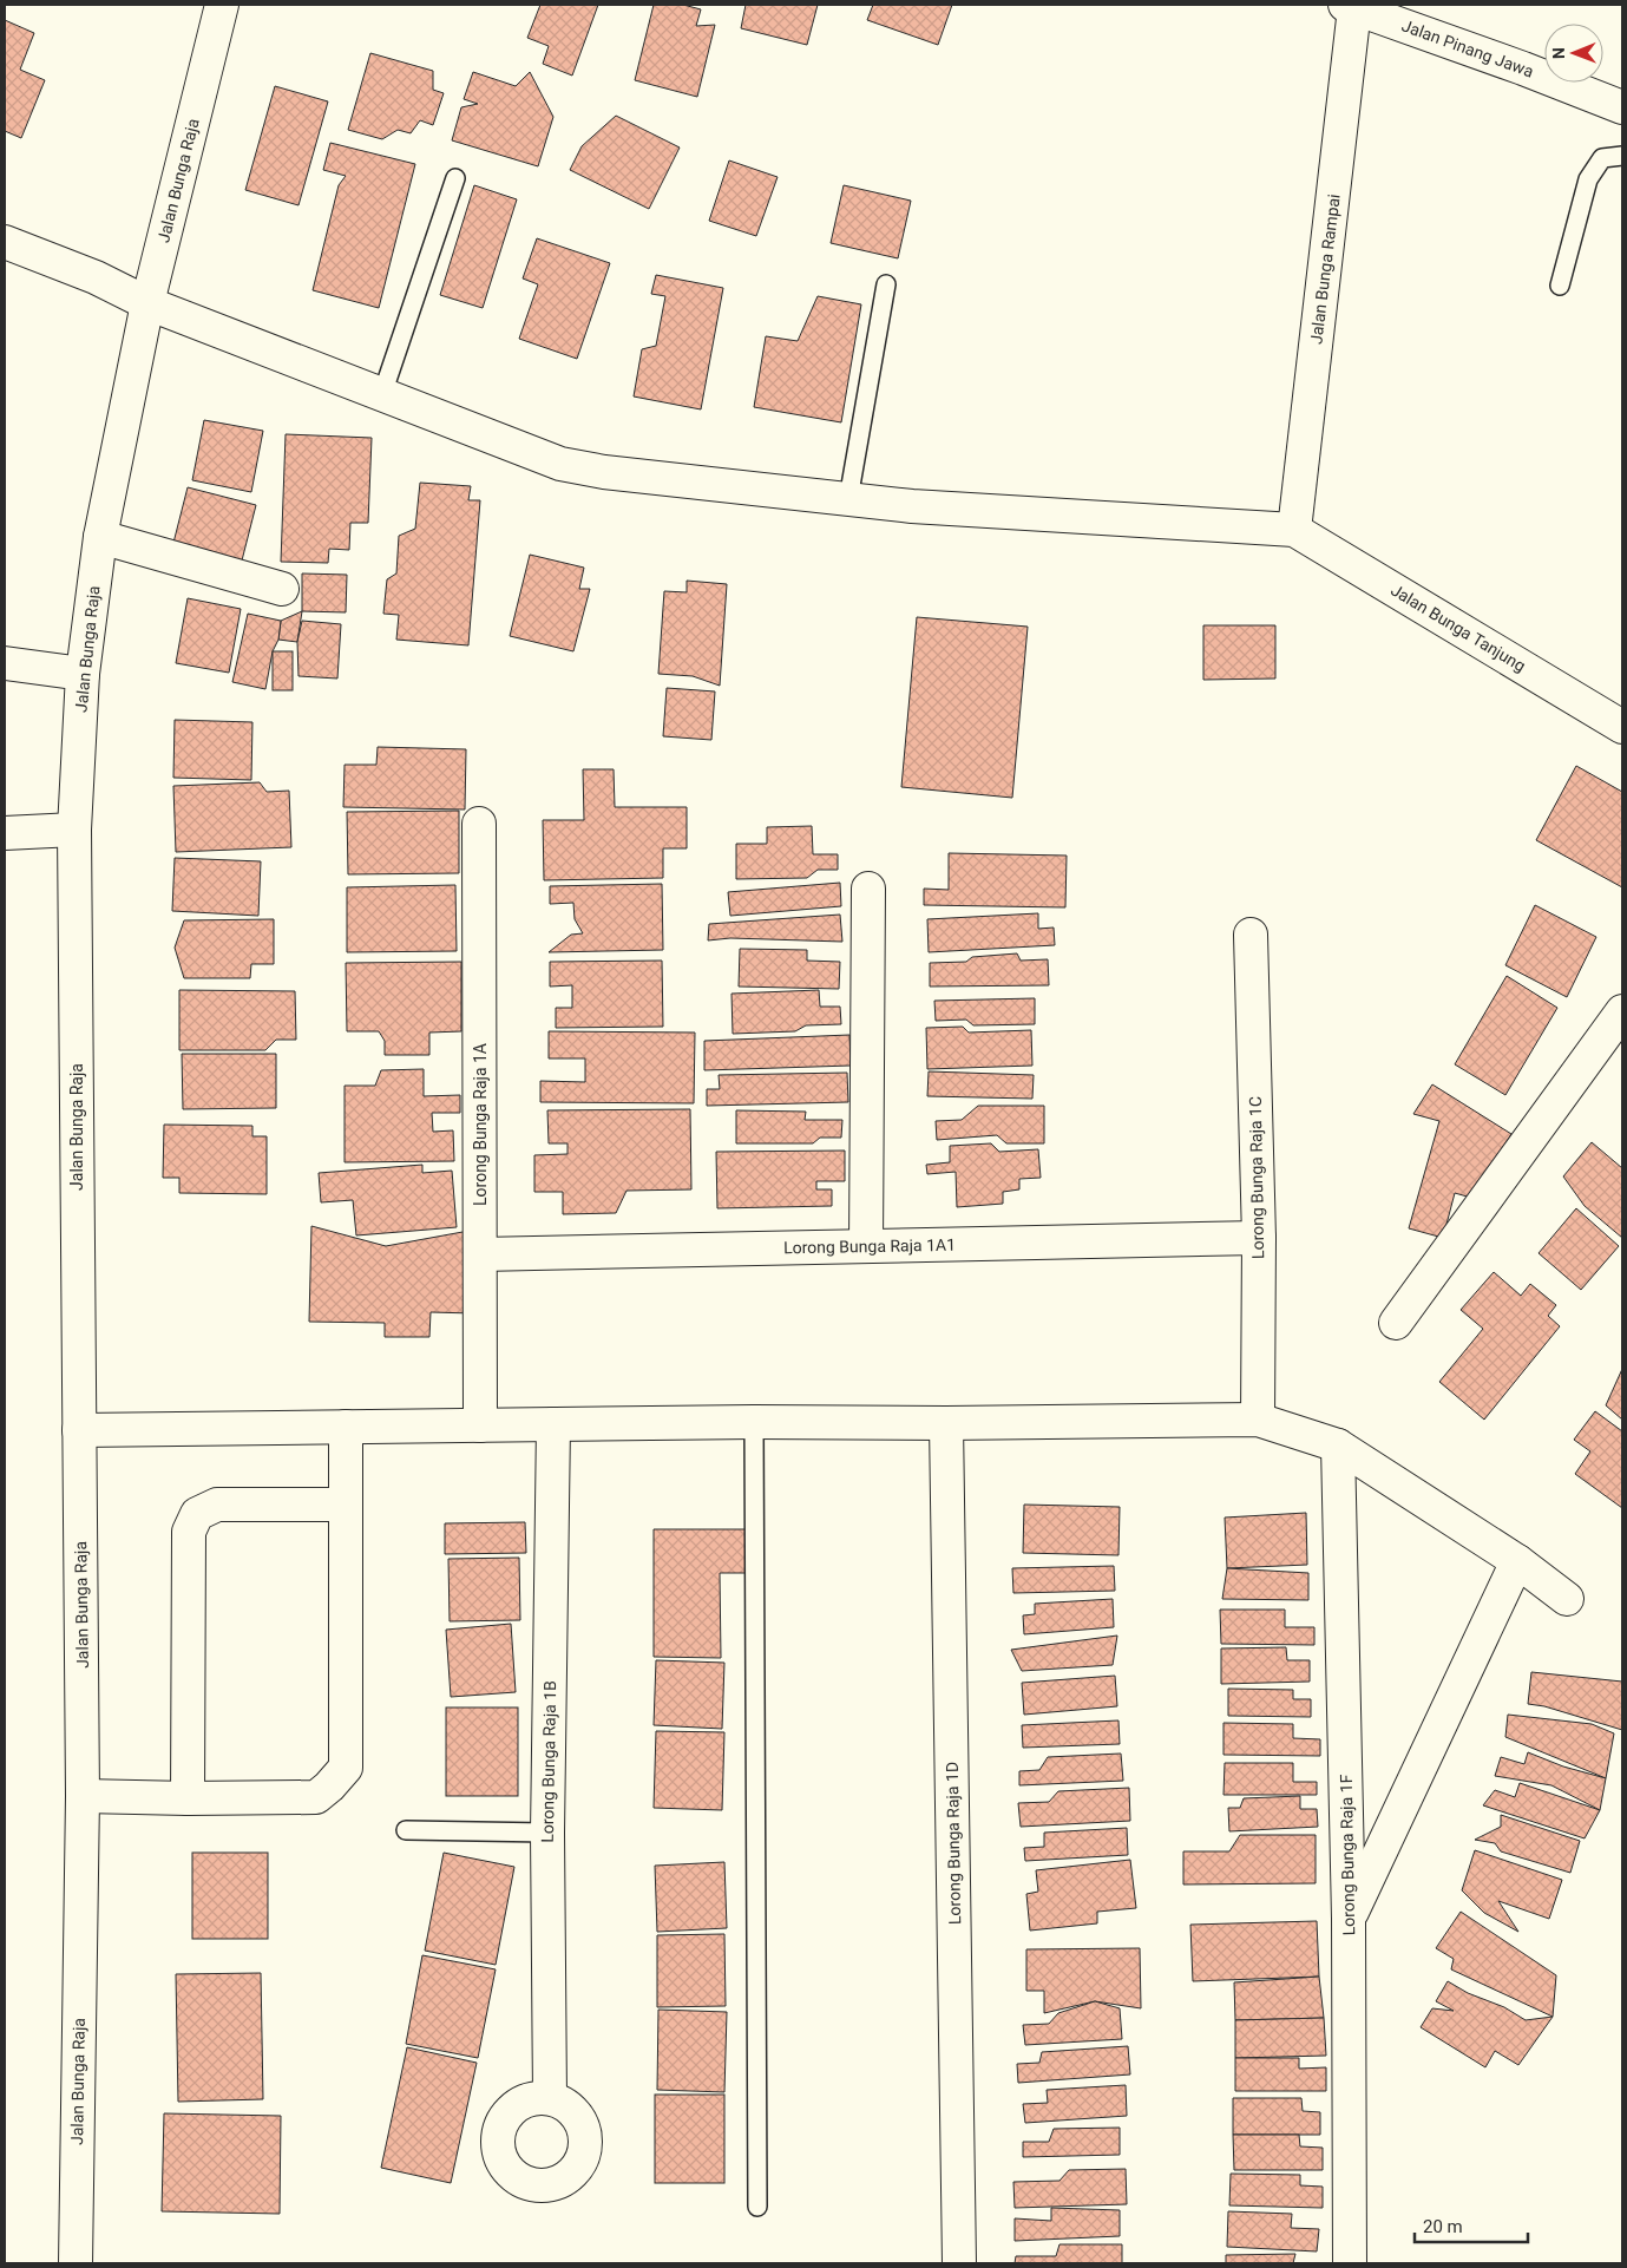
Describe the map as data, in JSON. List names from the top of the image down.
{
  "streets": {
    "street": [
      "Jalan Pinang Jawa",
      "Jalan Bunga Raja",
      "Jalan Bunga Rampai",
      "Jalan Bunga Tanjung",
      "Lorong Bunga Raja 1A",
      "Lorong Bunga Raja 1C",
      "Lorong Bunga Raja 1A1",
      "Lorong Bunga Raja 1B",
      "Lorong Bunga Raja 1D",
      "Lorong Bunga Raja 1F"
    ]
  },
  "crossings": [
    ["Jalan Pinang Jawa", "Jalan Bunga Rampai"],
    ["Jalan Bunga Rampai", "Jalan Bunga Tanjung"],
    ["Lorong Bunga Raja 1A", "Lorong Bunga Raja 1A1"],
    ["Lorong Bunga Raja 1C", "Lorong Bunga Raja 1A1"]
  ],
  "scale_bar": "20 m",
  "north": "left"
}
